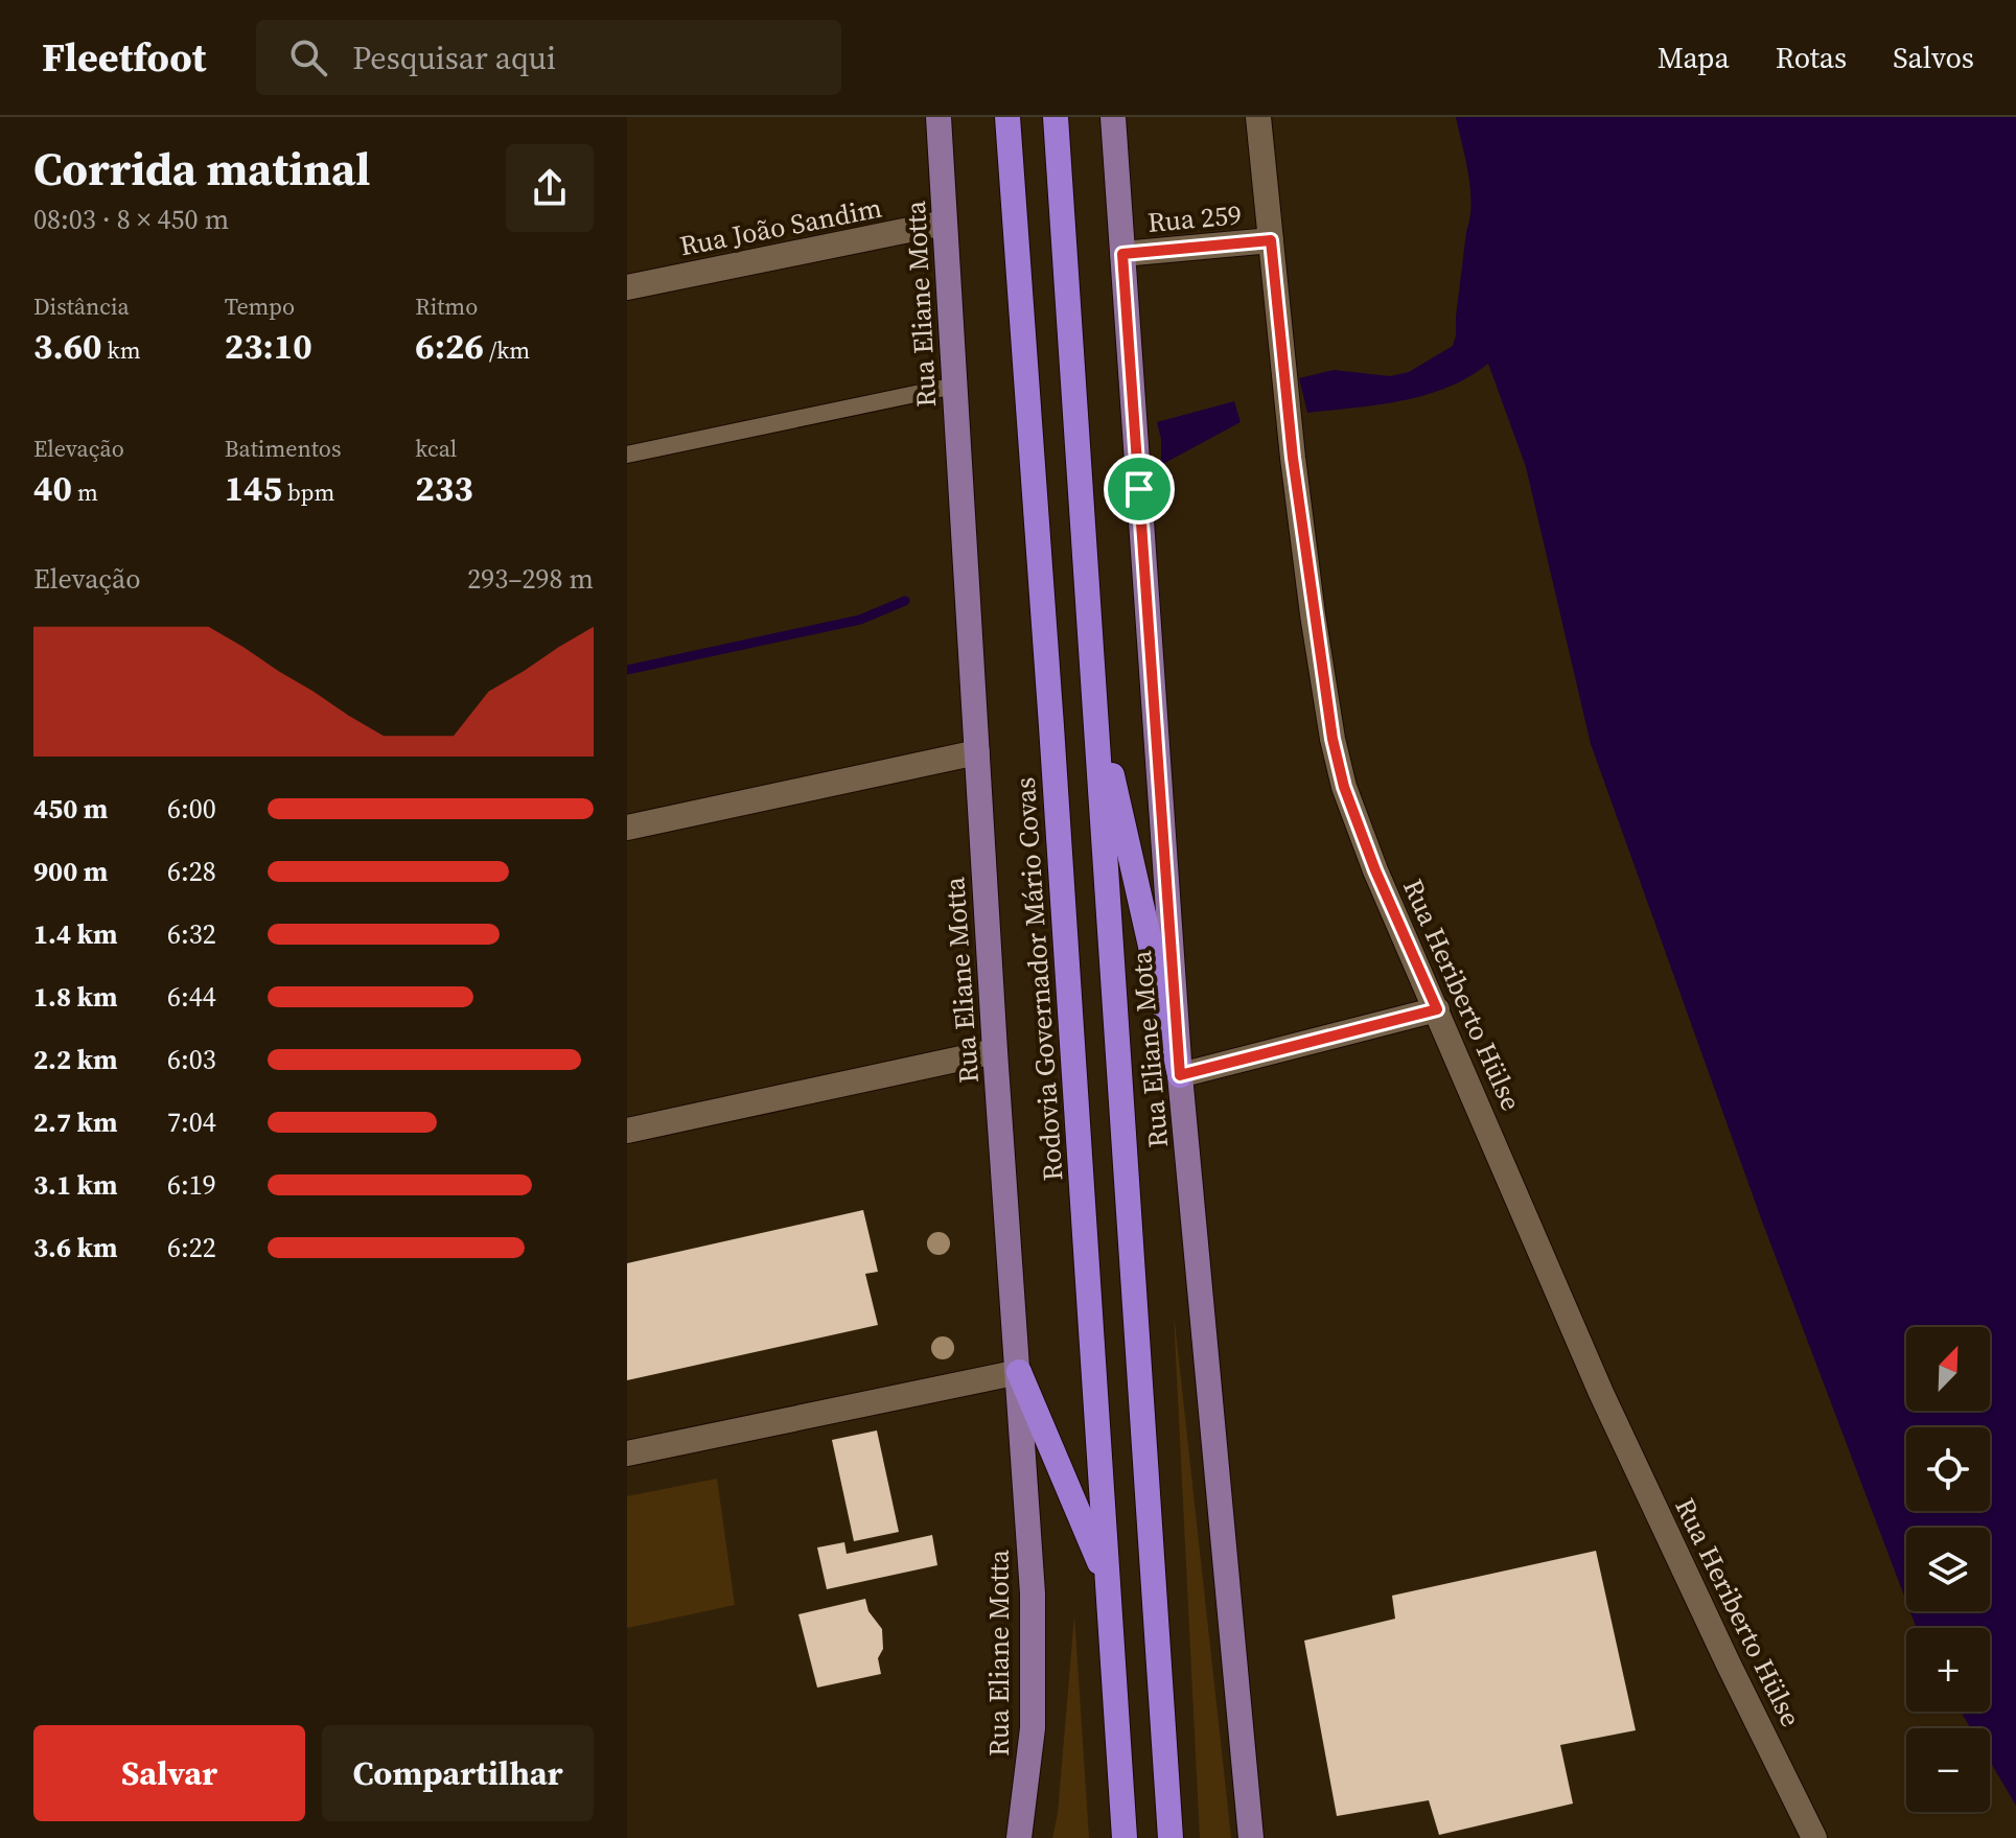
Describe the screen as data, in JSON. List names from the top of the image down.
{
  "streets": {
    "highway": ["Rodovia Governador Mário Covas"],
    "main road": ["Rua Eliane Motta", "Rua Eliane Mota"],
    "street": ["Rua 259", "Rua João Sandim", "Rua Heriberto Hülse"]
  },
  "crossings": [
    ["Rua 259", "Rua Heriberto Hülse"],
    ["Rua 259", "Rua Eliane Mota"],
    ["Rua João Sandim", "Rua Eliane Motta"]
  ],
  "north": "top right",
  "page": {
    "header": "Fleetfoot",
    "search": "Pesquisar aqui",
    "nav": ["Mapa", "Rotas", "Salvos"],
    "heading": ["Corrida matinal", "08:03 · 8 × 450 m"],
    "stats": [
      ["Distância", "3.60 km"],
      ["Tempo", "23:10"],
      ["Ritmo", "6:26 /km"],
      ["Elevação", "40 m"],
      ["Batimentos", "145 bpm"],
      ["kcal", "233"]
    ],
    "chart": ["Elevação", "293–298 m"],
    "list": [
      {
        "name": "450 m",
        "note": "6:00"
      },
      {
        "name": "900 m",
        "note": "6:28"
      },
      {
        "name": "1.4 km",
        "note": "6:32"
      },
      {
        "name": "1.8 km",
        "note": "6:44"
      },
      {
        "name": "2.2 km",
        "note": "6:03"
      },
      {
        "name": "2.7 km",
        "note": "7:04"
      },
      {
        "name": "3.1 km",
        "note": "6:19"
      },
      {
        "name": "3.6 km",
        "note": "6:22"
      }
    ],
    "map_buttons": ["+", "−"],
    "buttons": ["Salvar", "Compartilhar"]
  }
}
